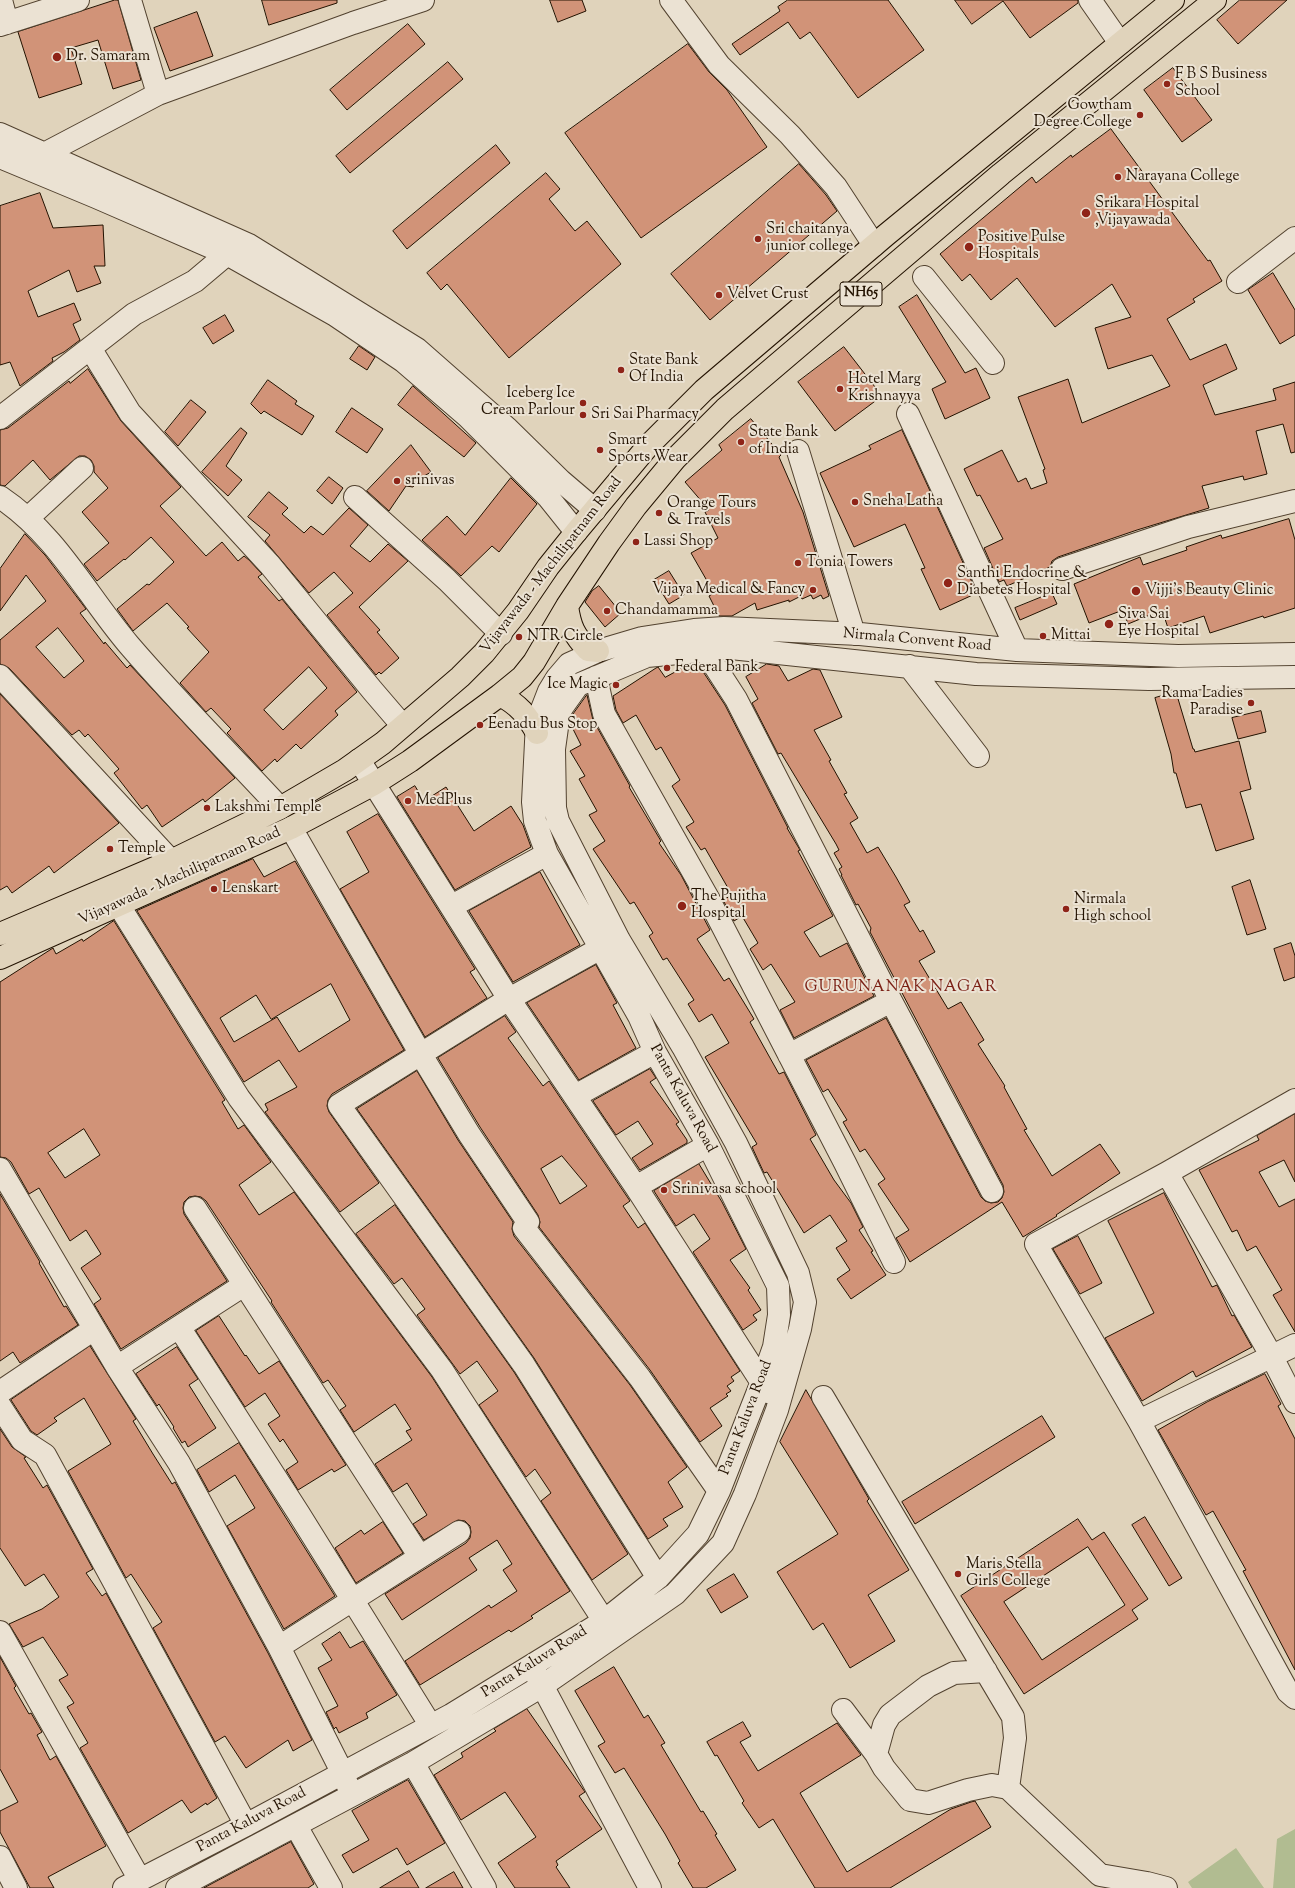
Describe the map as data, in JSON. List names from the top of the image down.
{
  "streets": {
    "highway": ["NH65", "Vijayawada - Machilipatnam Road"],
    "street": ["Nirmala Convent Road", "Panta Kaluva Road"]
  },
  "crossings": [
    ["Nirmala Convent Road", "Panta Kaluva Road"]
  ],
  "districts": ["GURUNANAK NAGAR"],
  "places": [
    "Dr. Samaram",
    "F B S Business School",
    "Gowtham Degree College",
    "Narayana College",
    "Srikara Hospital ,Vijayawada",
    "Sri chaitanya junior college",
    "Positive Pulse Hospitals",
    "Velvet Crust",
    "State Bank Of India",
    "Hotel Marg Krishnayya",
    "Iceberg Ice Cream Parlour",
    "Sri Sai Pharmacy",
    "State Bank of India",
    "Smart Sports Wear",
    "srinivas",
    "Sneha Latha",
    "Orange Tours & Travels",
    "Lassi Shop",
    "Tonia Towers",
    "Santhi Endocrine & Diabetes Hospital",
    "Vijaya Medical & Fancy",
    "Vijji's Beauty Clinic",
    "Chandamamma",
    "Siva Sai Eye Hospital",
    "Mittai",
    "NTR Circle",
    "Federal Bank",
    "Ice Magic",
    "Rama Ladies Paradise",
    "Eenadu Bus Stop",
    "MedPlus",
    "Lakshmi Temple",
    "Temple",
    "Lenskart",
    "The Pujitha Hospital",
    "Nirmala High school",
    "Srinivasa school",
    "Maris Stella Girls College"
  ]
}
